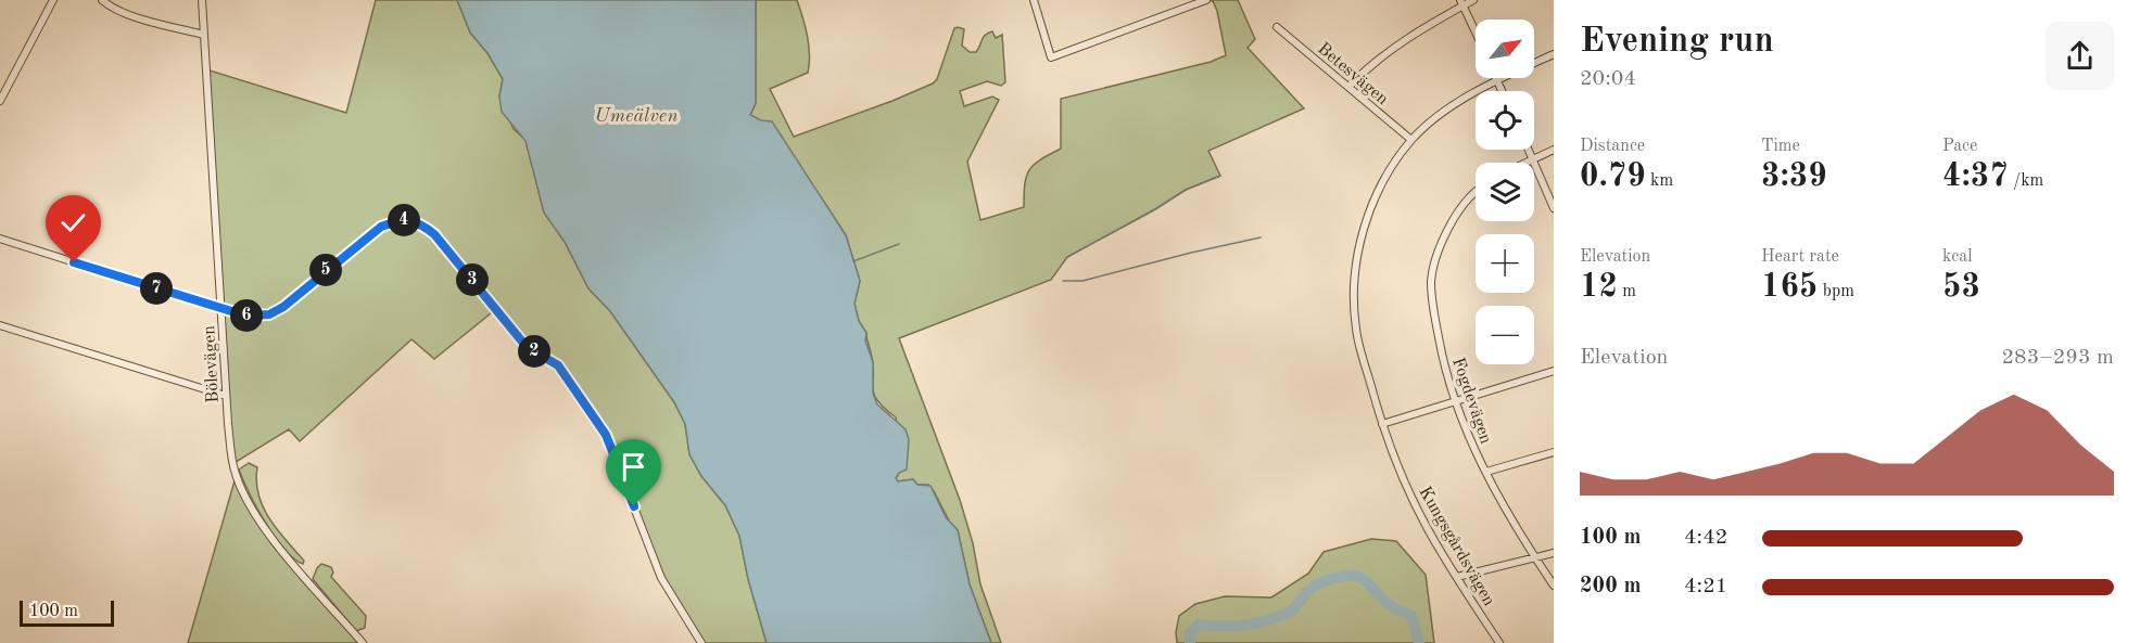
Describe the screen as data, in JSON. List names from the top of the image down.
{
  "streets": {
    "street": [
      "Betesvägen",
      "Bölevägen",
      "Fogdevägen",
      "Kungsgårdsvägen"
    ]
  },
  "crossings": [
    ["Betesvägen", "Kungsgårdsvägen"]
  ],
  "water": ["Umeälven"],
  "scale_bar": "100 m",
  "north": "top right",
  "page": {
    "heading": ["Evening run", "20:04"],
    "map_buttons": ["+", "−"],
    "stats": [
      ["Distance", "0.79 km"],
      ["Time", "3:39"],
      ["Pace", "4:37 /km"],
      ["Elevation", "12 m"],
      ["Heart rate", "165 bpm"],
      ["kcal", "53"]
    ],
    "pins": [
      "4",
      "5",
      "3",
      "7",
      "6",
      "2"
    ],
    "chart": ["Elevation", "283–293 m"],
    "list": [
      {
        "name": "100 m",
        "note": "4:42"
      },
      {
        "name": "200 m",
        "note": "4:21"
      }
    ],
    "scale": "100 m"
  }
}
